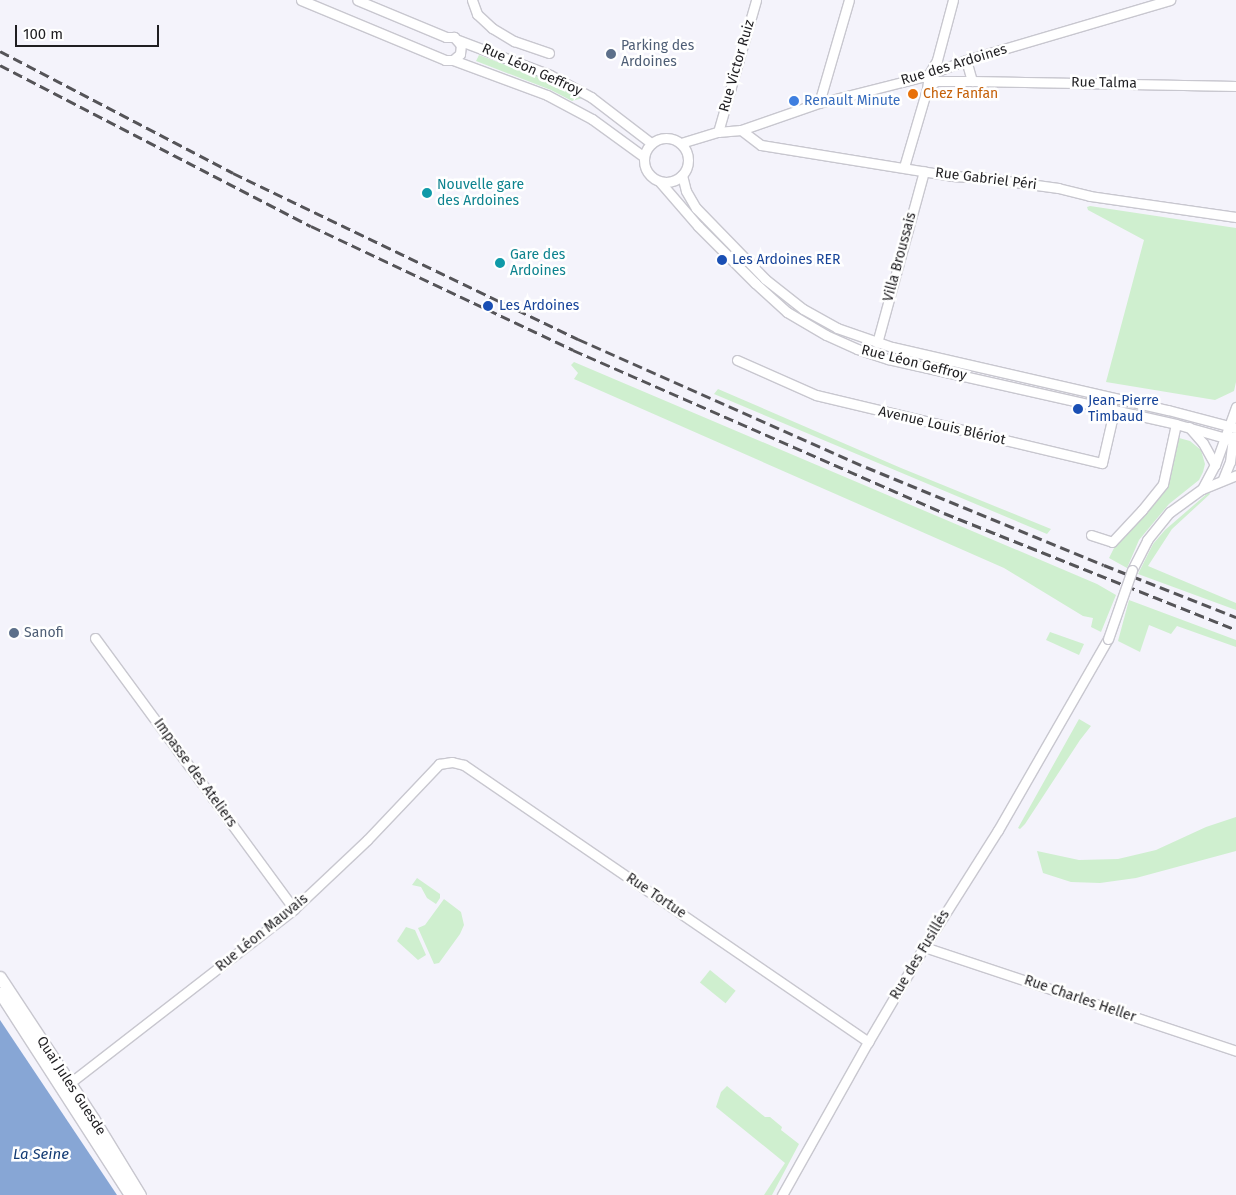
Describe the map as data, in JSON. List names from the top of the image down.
{
  "streets": {
    "main road": ["Quai Jules Guesde"],
    "street": [
      "Rue des Ardoines",
      "Rue Victor Ruiz",
      "Rue Léon Geffroy",
      "Rue Talma",
      "Rue Gabriel Péri",
      "Villa Broussais",
      "Avenue Louis Blériot",
      "Impasse des Ateliers",
      "Rue Tortue",
      "Rue Léon Mauvais",
      "Rue des Fusillés",
      "Rue Charles Heller"
    ]
  },
  "crossings": [
    ["Rue des Ardoines", "Rue Victor Ruiz"],
    ["Rue des Ardoines", "Rue Léon Geffroy"],
    ["Rue des Ardoines", "Rue Gabriel Péri"],
    ["Rue Léon Geffroy", "Villa Broussais"],
    ["Rue Léon Geffroy", "Avenue Louis Blériot"],
    ["Rue Gabriel Péri", "Villa Broussais"],
    ["Impasse des Ateliers", "Rue Léon Mauvais"],
    ["Rue Tortue", "Rue Léon Mauvais"],
    ["Rue Tortue", "Rue des Fusillés"],
    ["Rue Léon Mauvais", "Quai Jules Guesde"],
    ["Rue des Fusillés", "Rue Charles Heller"]
  ],
  "water": ["La Seine"],
  "places": [
    "Parking des Ardoines",
    "Chez Fanfan",
    "Renault Minute",
    "Nouvelle gare des Ardoines",
    "Les Ardoines RER",
    "Gare des Ardoines",
    "Les Ardoines",
    "Jean-Pierre Timbaud",
    "Sanofi"
  ],
  "scale_bar": "100 m"
}
